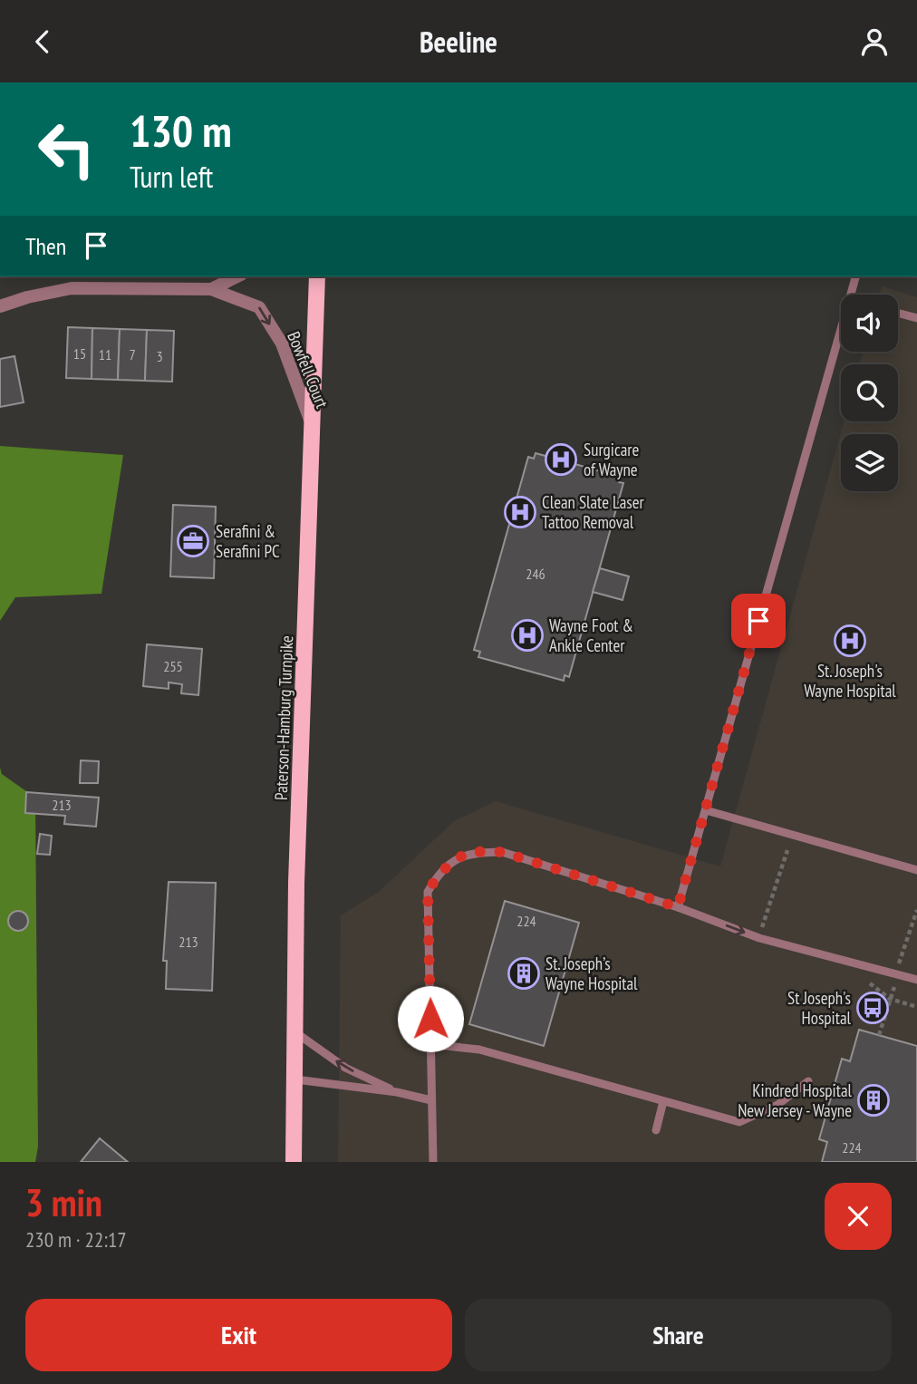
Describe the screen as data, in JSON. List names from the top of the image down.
{
  "streets": {
    "main road": ["Paterson-Hamburg Turnpike"],
    "street": ["Bowfell Court"]
  },
  "crossings": [
    ["Bowfell Court", "Paterson-Hamburg Turnpike"]
  ],
  "one_way": ["Bowfell Court"],
  "places": {
    "hospital": [
      "Surgicare of Wayne",
      "Clean Slate Laser Tattoo Removal",
      "Wayne Foot & Ankle Center",
      "St. Joseph's Wayne Hospital"
    ],
    "office": ["Serafini & Serafini PC"],
    "building": ["St. Joseph’s Wayne Hospital", "Kindred Hospital New Jersey - Wayne"],
    "bus stop": ["St Joseph's Hospital"]
  },
  "house_numbers": [
    "15",
    "11",
    "7",
    "3",
    "246",
    "255",
    "213",
    "224",
    "213",
    "224"
  ],
  "page": {
    "header": "Beeline",
    "turn": ["130 m", "Turn left"],
    "then": "Then",
    "heading": ["3 min", "230 m · 22:17"],
    "buttons": ["Exit", "Share"]
  }
}
